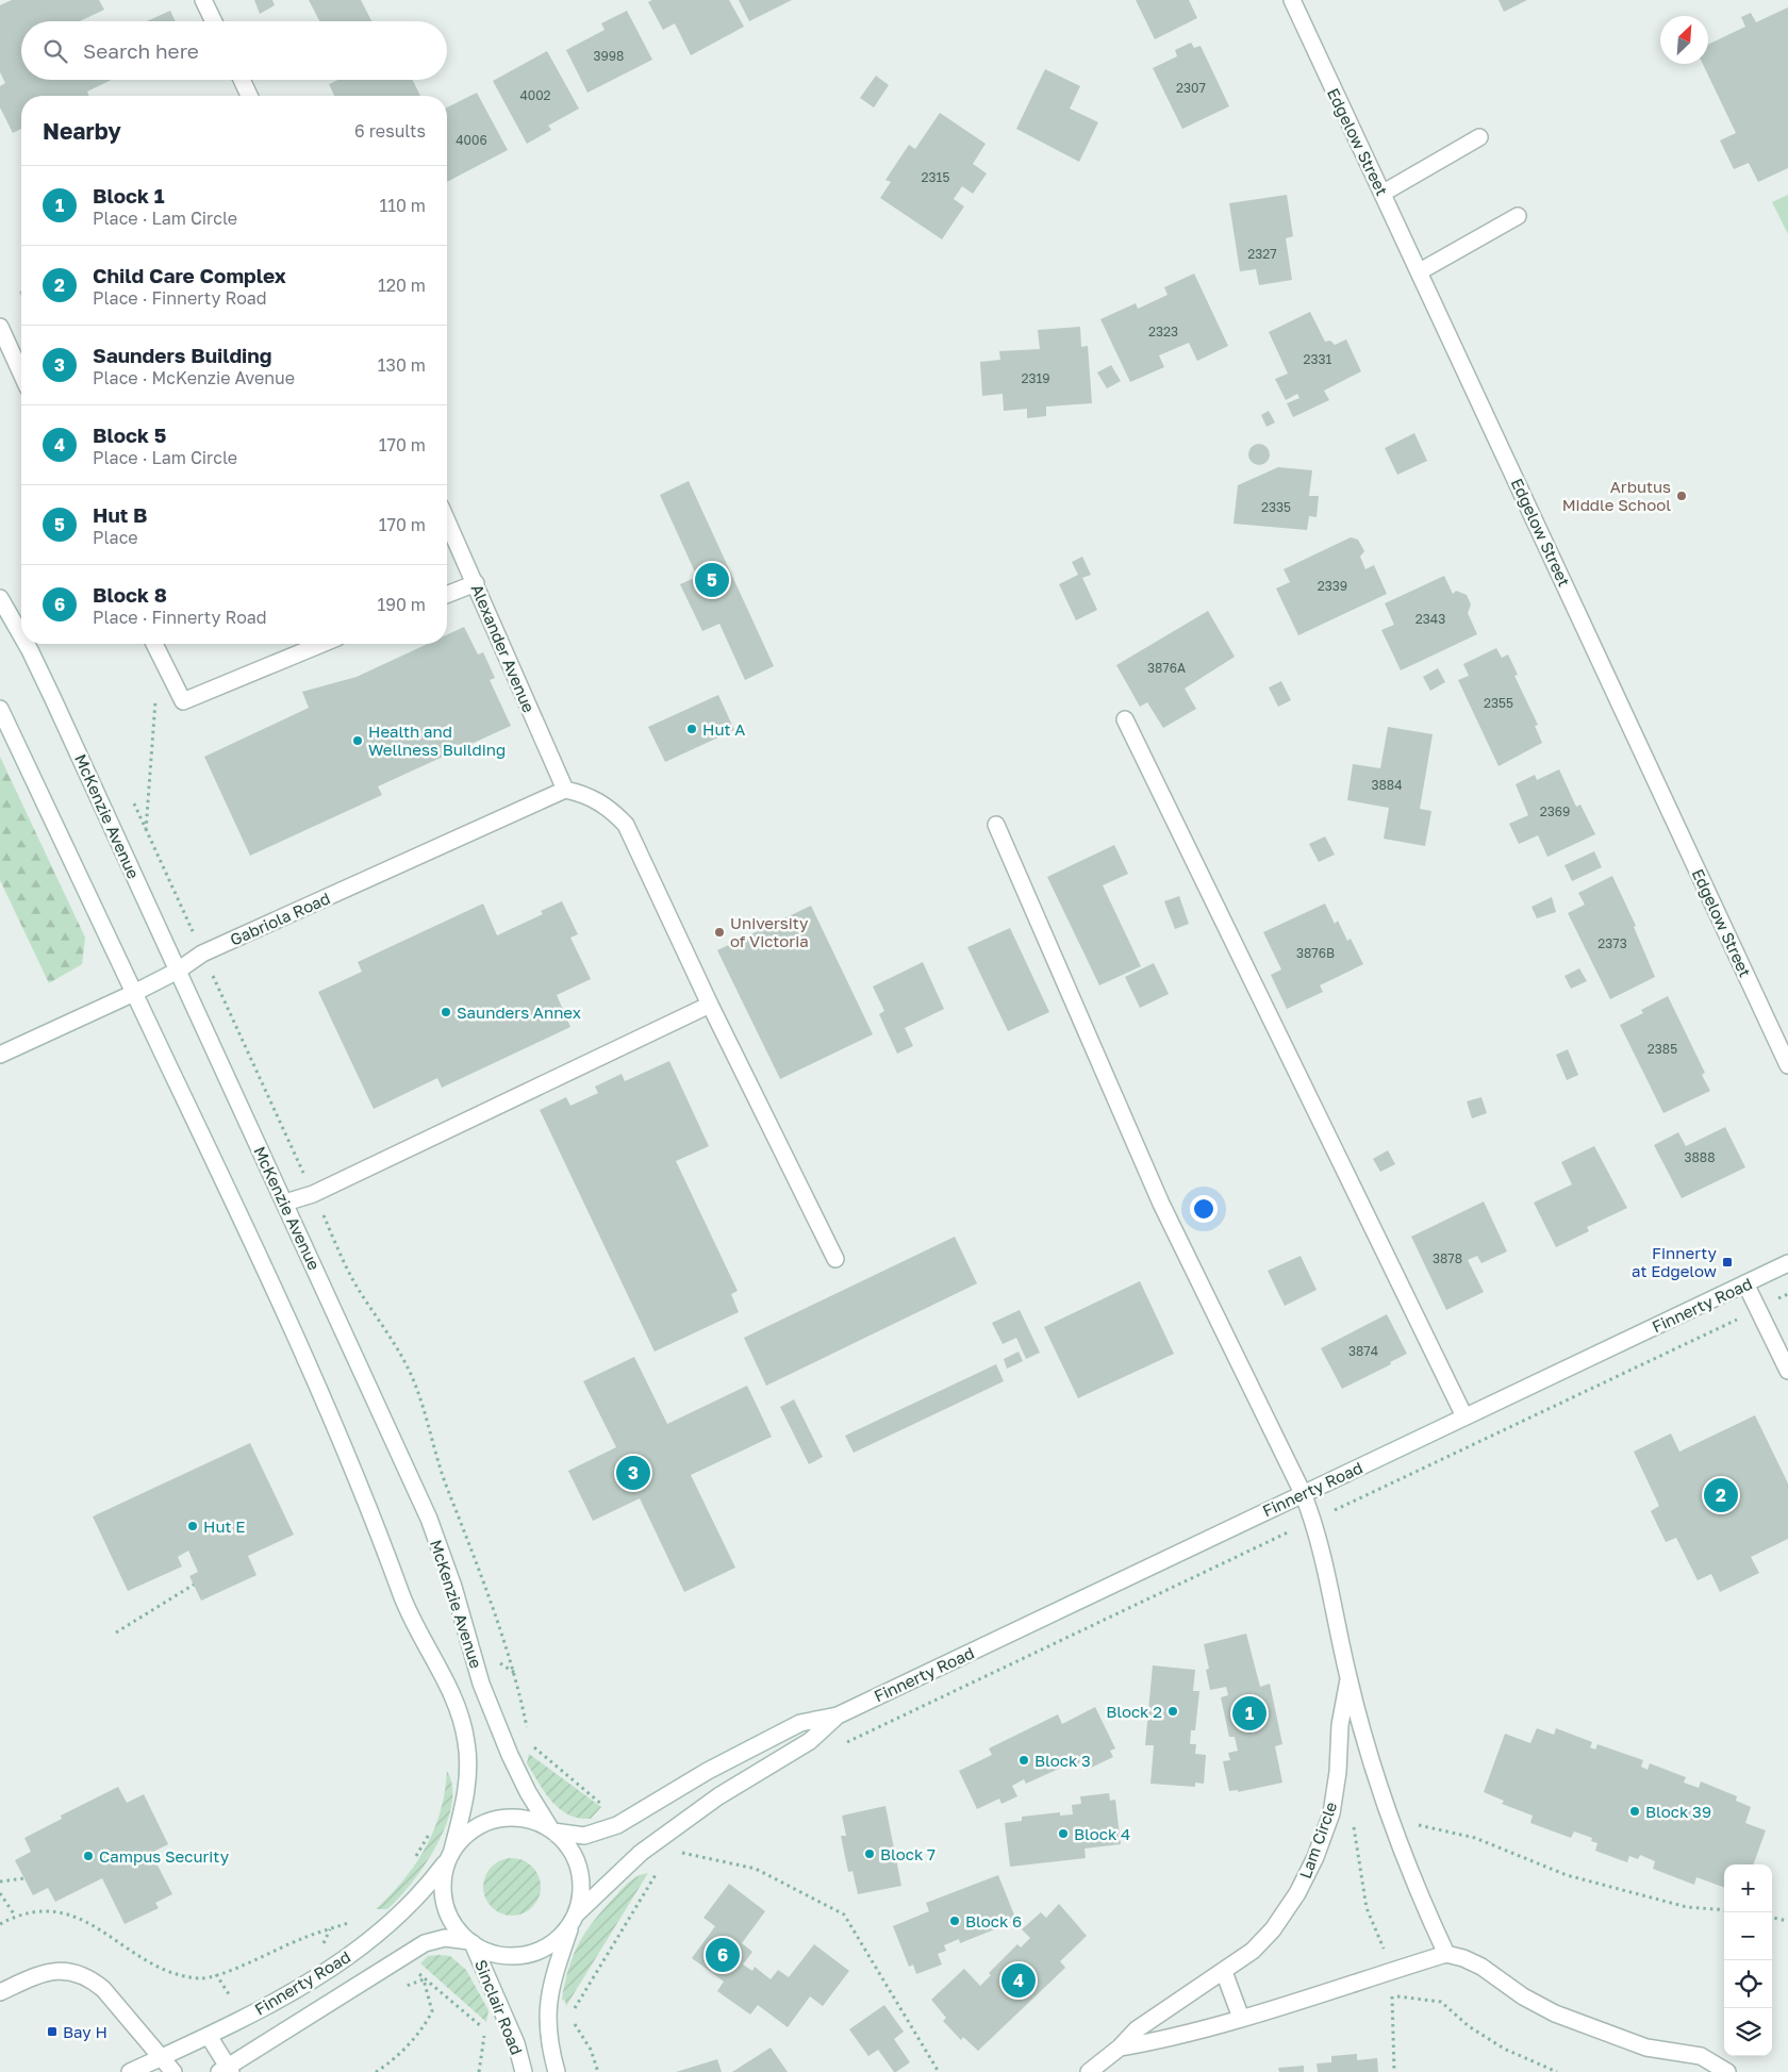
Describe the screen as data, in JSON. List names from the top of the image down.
{
  "streets": {
    "street": [
      "Edgelow Street",
      "Alexander Avenue",
      "McKenzie Avenue",
      "Gabriola Road",
      "Finnerty Road",
      "Lam Circle",
      "Sinclair Road"
    ]
  },
  "crossings": [
    ["Alexander Avenue", "Gabriola Road"],
    ["McKenzie Avenue", "Gabriola Road"],
    ["McKenzie Avenue", "Finnerty Road"],
    ["McKenzie Avenue", "Sinclair Road"],
    ["Finnerty Road", "Lam Circle"],
    ["Finnerty Road", "Sinclair Road"]
  ],
  "places": {
    "other": [
      "Arbutus Middle School",
      "Hut A",
      "Health and Wellness Building",
      "University of Victoria",
      "Saunders Annex",
      "Hut E",
      "Block 2",
      "Block 3",
      "Block 39",
      "Block 4",
      "Block 7",
      "Campus Security",
      "Block 6"
    ],
    "transit": ["Finnerty at Edgelow", "Bay H"]
  },
  "house_numbers": [
    "3998",
    "2307",
    "4002",
    "4006",
    "2315",
    "2327",
    "2323",
    "2331",
    "2319",
    "2335",
    "2339",
    "2343",
    "3876A",
    "2355",
    "3884",
    "2369",
    "2373",
    "3876B",
    "2385",
    "3888",
    "3878",
    "3874"
  ],
  "north": "top right",
  "page": {
    "search": "Search here",
    "heading": ["Nearby", "6 results"],
    "list": [
      {
        "mark": "1",
        "name": "Block 1",
        "note": "Place · Lam Circle",
        "value": "110 m"
      },
      {
        "mark": "2",
        "name": "Child Care Complex",
        "note": "Place · Finnerty Road",
        "value": "120 m"
      },
      {
        "mark": "3",
        "name": "Saunders Building",
        "note": "Place · McKenzie Avenue",
        "value": "130 m"
      },
      {
        "mark": "4",
        "name": "Block 5",
        "note": "Place · Lam Circle",
        "value": "170 m"
      },
      {
        "mark": "5",
        "name": "Hut B",
        "note": "Place",
        "value": "170 m"
      },
      {
        "mark": "6",
        "name": "Block 8",
        "note": "Place · Finnerty Road",
        "value": "190 m"
      }
    ],
    "pins": [
      "5",
      "3",
      "2",
      "1",
      "6",
      "4"
    ],
    "map_buttons": ["+", "−"]
  }
}
